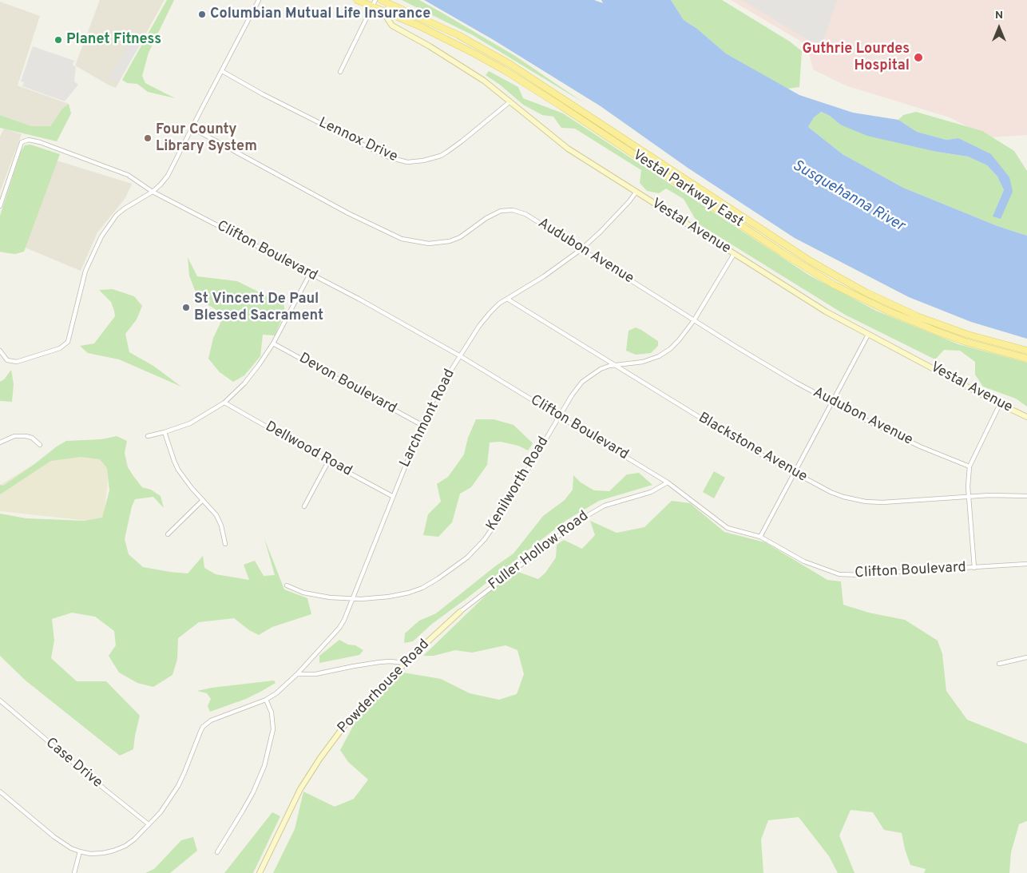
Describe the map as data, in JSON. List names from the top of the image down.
{
  "streets": {
    "main road": ["Vestal Parkway East"],
    "street": [
      "Lennox Drive",
      "Vestal Avenue",
      "Clifton Boulevard",
      "Audubon Avenue",
      "Devon Boulevard",
      "Larchmont Road",
      "Blackstone Avenue",
      "Dellwood Road",
      "Kenilworth Road",
      "Fuller Hollow Road",
      "Powderhouse Road",
      "Case Drive"
    ]
  },
  "crossings": [
    ["Lennox Drive", "Vestal Avenue"],
    ["Vestal Parkway East", "Vestal Avenue"],
    ["Vestal Avenue", "Larchmont Road"],
    ["Vestal Avenue", "Kenilworth Road"],
    ["Clifton Boulevard", "Larchmont Road"],
    ["Clifton Boulevard", "Kenilworth Road"],
    ["Clifton Boulevard", "Fuller Hollow Road"],
    ["Audubon Avenue", "Larchmont Road"],
    ["Audubon Avenue", "Kenilworth Road"],
    ["Devon Boulevard", "Larchmont Road"],
    ["Larchmont Road", "Blackstone Avenue"],
    ["Larchmont Road", "Dellwood Road"],
    ["Larchmont Road", "Kenilworth Road"],
    ["Larchmont Road", "Case Drive"],
    ["Blackstone Avenue", "Kenilworth Road"],
    ["Fuller Hollow Road", "Powderhouse Road"]
  ],
  "water": ["Susquehanna River"],
  "places": [
    "Columbian Mutual Life Insurance",
    "Planet Fitness",
    "Guthrie Lourdes Hospital",
    "Four County Library System",
    "St Vincent De Paul Blessed Sacrament"
  ],
  "north": "top"
}
